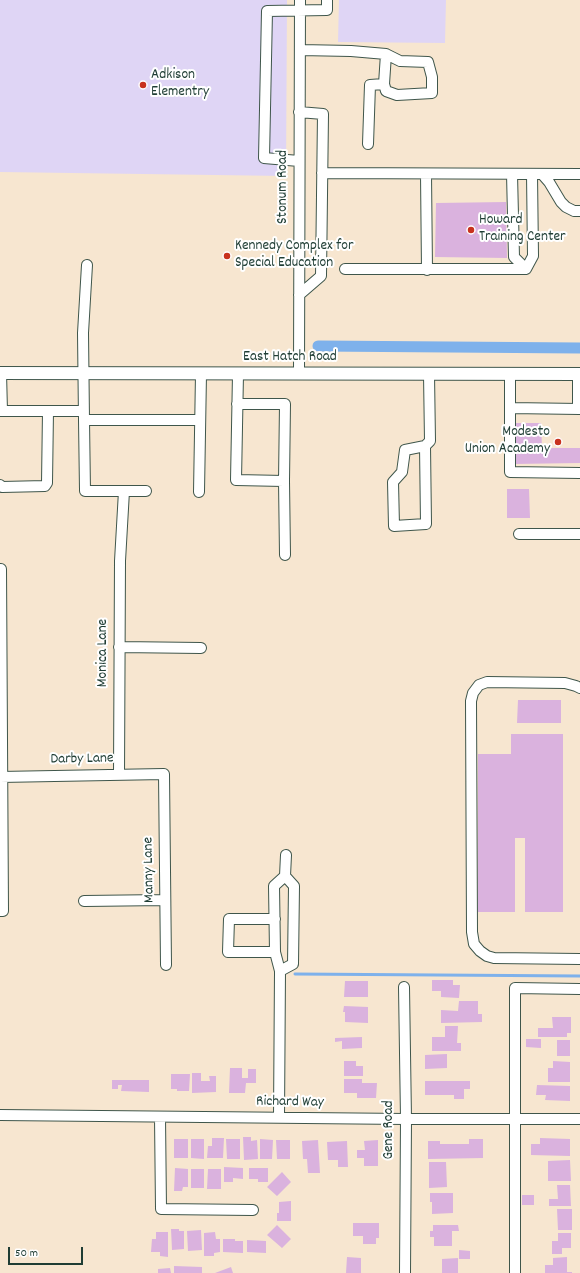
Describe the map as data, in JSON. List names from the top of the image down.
{
  "streets": {
    "main road": ["East Hatch Road"],
    "street": [
      "Stonum Road",
      "Monica Lane",
      "Darby Lane",
      "Manny Lane",
      "Richard Way",
      "Gene Road"
    ]
  },
  "crossings": [
    ["Stonum Road", "East Hatch Road"],
    ["Monica Lane", "Darby Lane"],
    ["Darby Lane", "Manny Lane"],
    ["Richard Way", "Gene Road"]
  ],
  "places": [
    "Adkison Elementry",
    "Howard Training Center",
    "Kennedy Complex for Special Education",
    "Modesto Union Academy"
  ],
  "scale_bar": "50 m"
}
